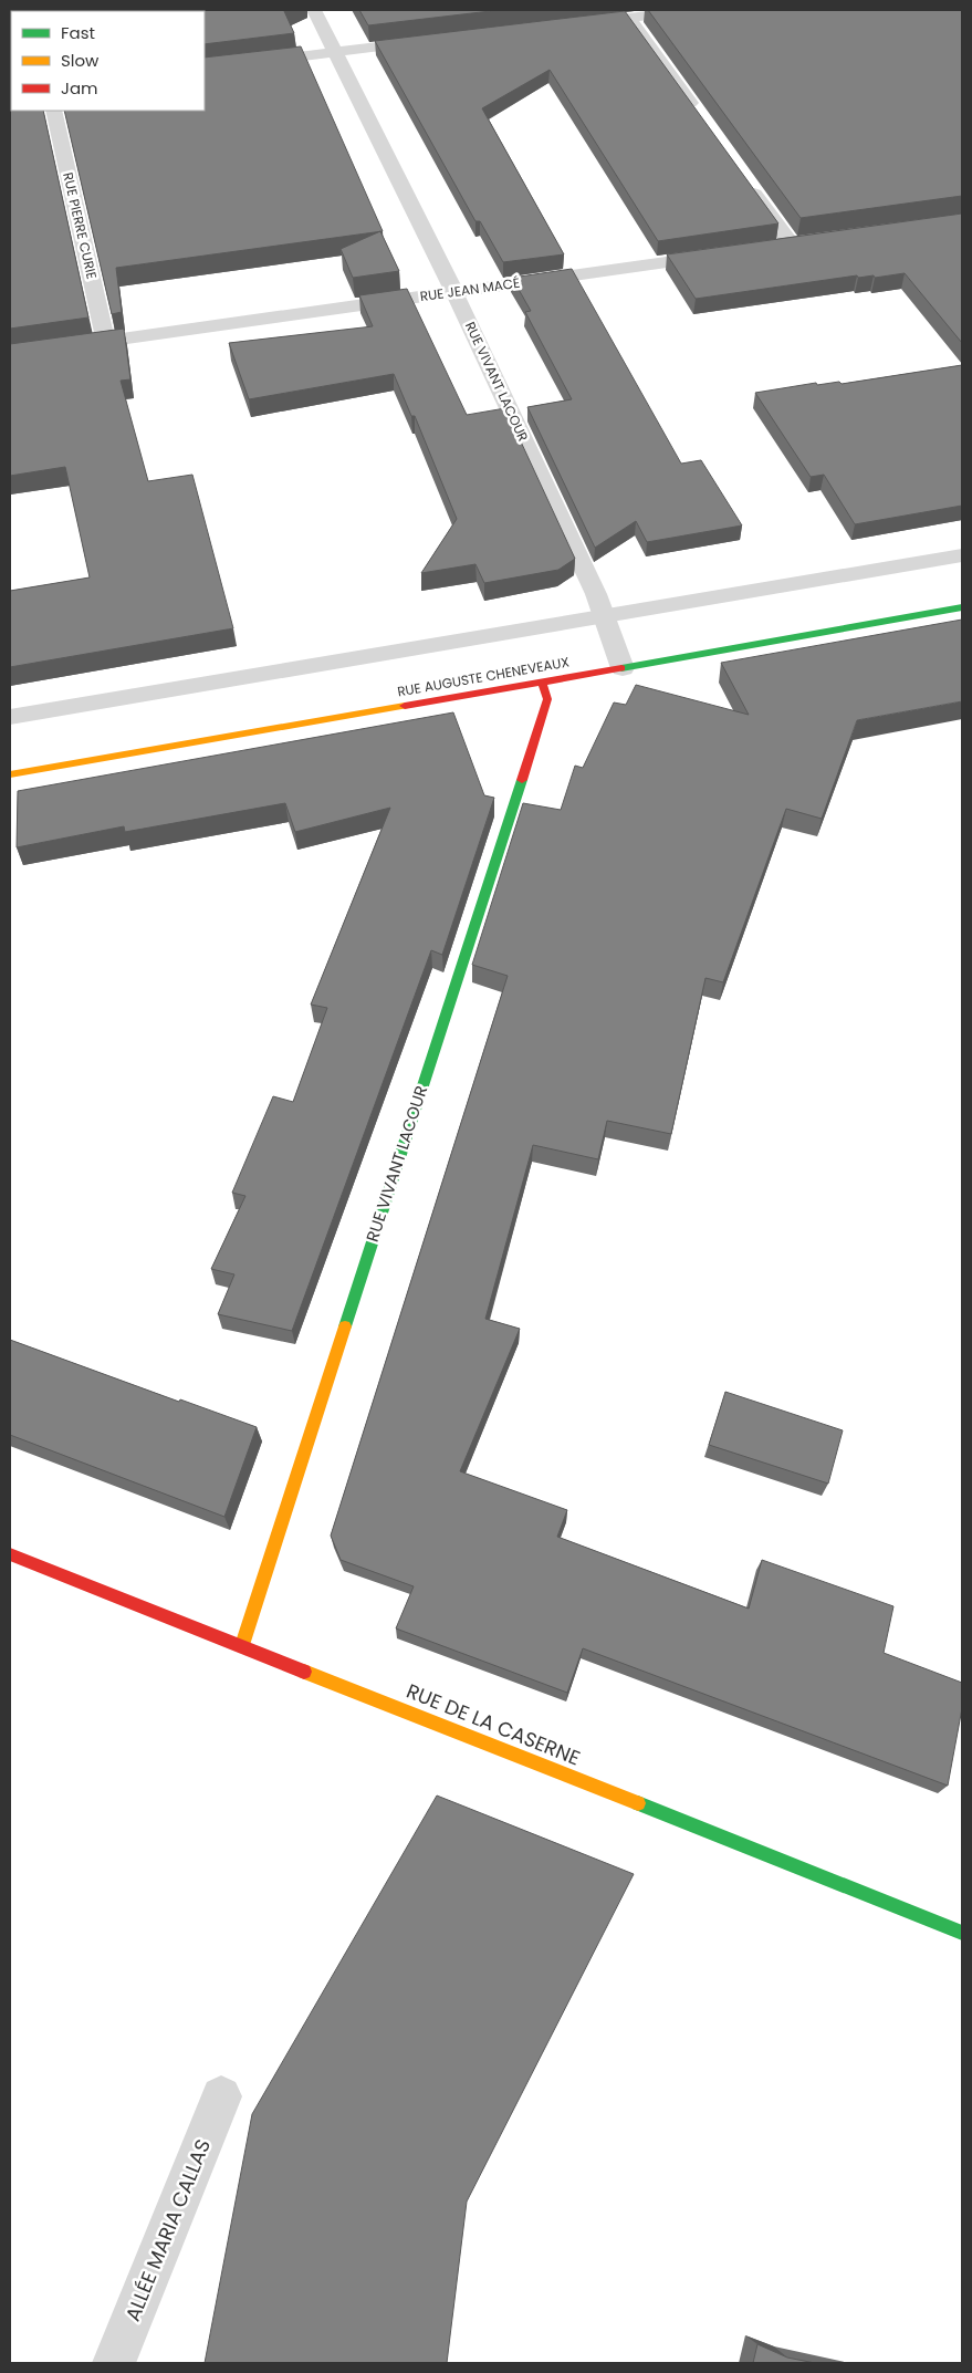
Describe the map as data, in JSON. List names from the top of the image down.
{
  "streets": {
    "street": [
      "RUE PIERRE CURIE",
      "RUE JEAN MACÉ",
      "RUE VIVANT LACOUR",
      "RUE AUGUSTE CHENEVEAUX",
      "RUE DE LA CASERNE",
      "ALLÉE MARIA CALLAS"
    ]
  },
  "crossings": [
    ["RUE PIERRE CURIE", "RUE JEAN MACÉ"],
    ["RUE JEAN MACÉ", "RUE VIVANT LACOUR"],
    ["RUE VIVANT LACOUR", "RUE AUGUSTE CHENEVEAUX"],
    ["RUE VIVANT LACOUR", "RUE DE LA CASERNE"]
  ],
  "legend": ["Fast", "Slow", "Jam"]
}
